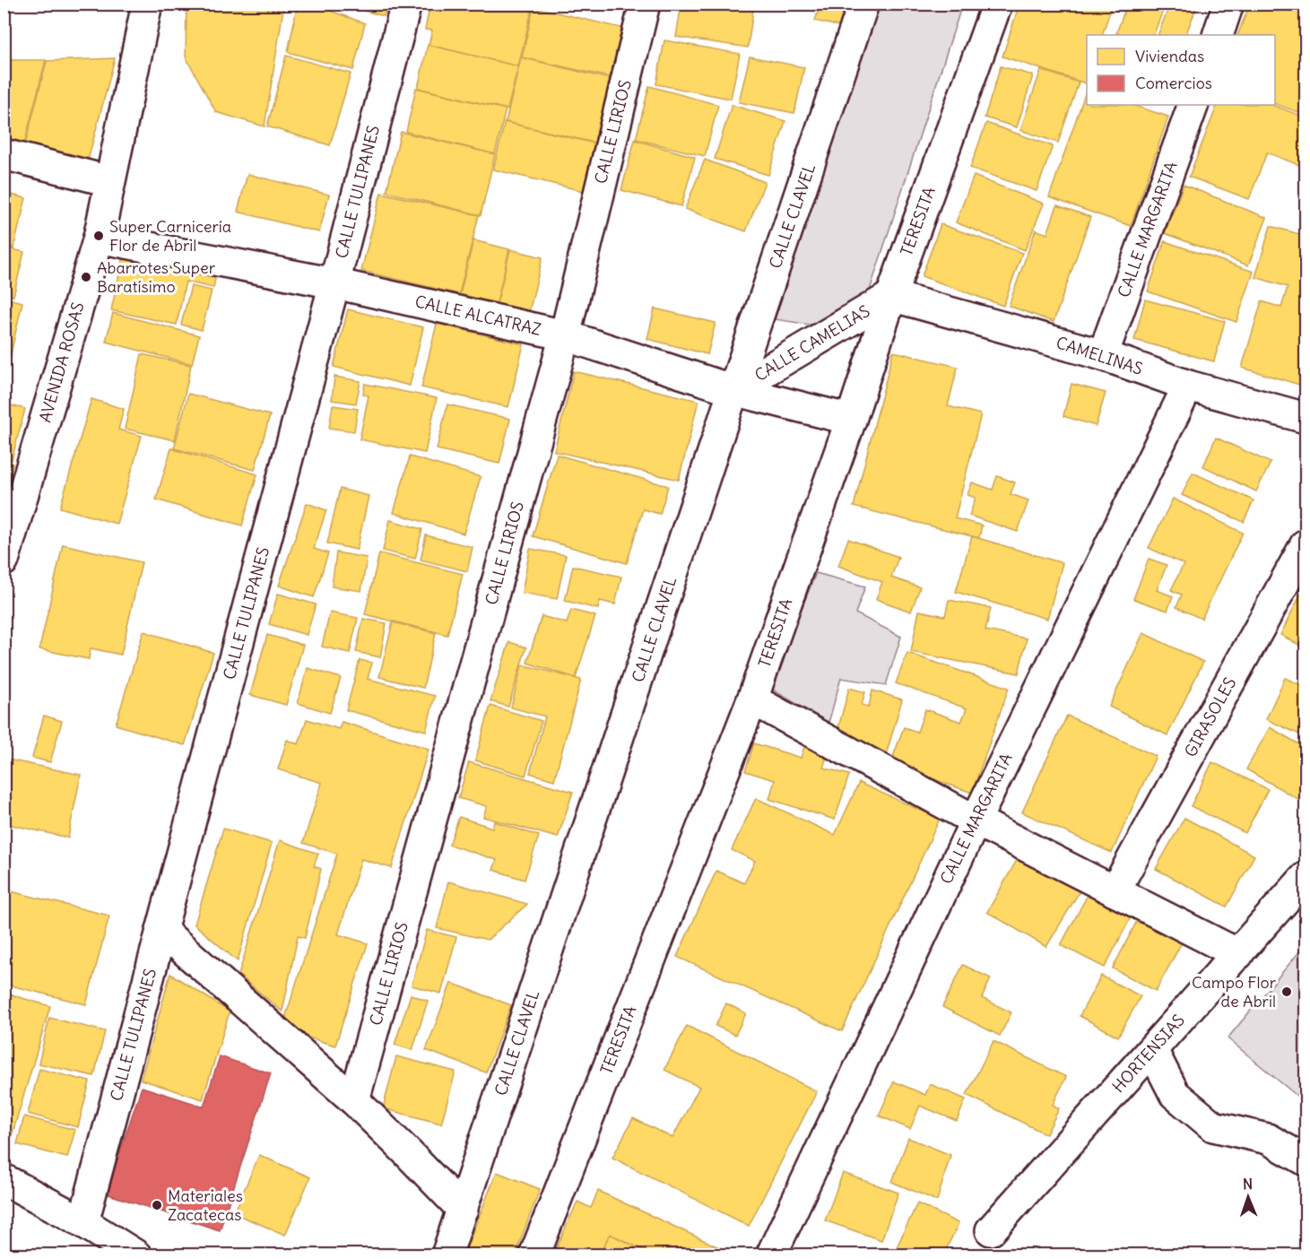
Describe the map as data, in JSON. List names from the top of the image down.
{
  "streets": {
    "street": [
      "CALLE LIRIOS",
      "CALLE TULIPANES",
      "CALLE CLAVEL",
      "TERESITA",
      "CALLE MARGARITA",
      "CALLE ALCATRAZ",
      "CALLE CAMELIAS",
      "CAMELINAS",
      "AVENIDA ROSAS",
      "GIRASOLES",
      "HORTENSIAS"
    ]
  },
  "crossings": [
    ["CALLE LIRIOS", "CALLE ALCATRAZ"],
    ["CALLE TULIPANES", "CALLE ALCATRAZ"],
    ["CALLE CLAVEL", "CALLE ALCATRAZ"],
    ["CALLE CLAVEL", "CALLE CAMELIAS"],
    ["TERESITA", "CALLE ALCATRAZ"],
    ["TERESITA", "CALLE CAMELIAS"],
    ["TERESITA", "CAMELINAS"],
    ["CALLE MARGARITA", "CAMELINAS"],
    ["CALLE ALCATRAZ", "CALLE CAMELIAS"],
    ["CALLE ALCATRAZ", "AVENIDA ROSAS"],
    ["CALLE CAMELIAS", "CAMELINAS"]
  ],
  "places": [
    "Super Carnicería Flor de Abril",
    "Abarrotes Super Baratísimo",
    "Campo Flor de Abril",
    "Materiales Zacatecas"
  ],
  "legend": ["Viviendas", "Comercios"],
  "north": "top"
}
